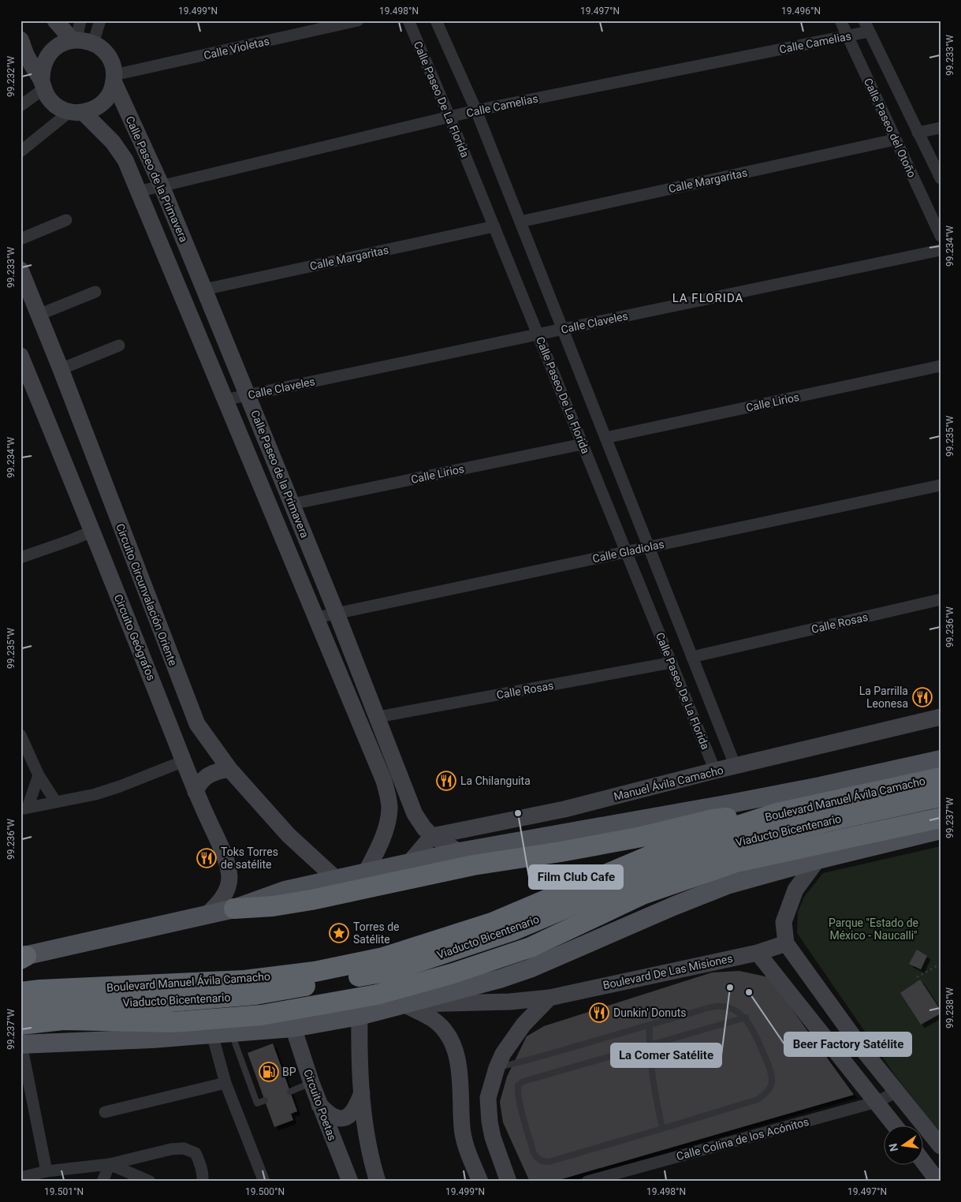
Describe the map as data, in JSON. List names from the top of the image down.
{
  "streets": {
    "highway": ["Boulevard Manuel Ávila Camacho", "Viaducto Bicentenario"],
    "street": [
      "Calle Camelias",
      "Calle Violetas",
      "Calle Paseo De La Florida",
      "Calle Paseo del Otoño",
      "Calle Paseo de la Primavera",
      "Calle Margaritas",
      "Calle Claveles",
      "Calle Lirios",
      "Calle Gladiolas",
      "Circuito Circunvalación Oriente",
      "Calle Rosas",
      "Circuito Geógrafos",
      "Manuel Ávila Camacho",
      "Boulevard De Las Misiones",
      "Circuito Poetas",
      "Calle Colina de los Acónitos"
    ]
  },
  "crossings": [
    ["Calle Camelias", "Calle Paseo De La Florida"],
    ["Calle Camelias", "Calle Paseo del Otoño"],
    ["Calle Camelias", "Calle Paseo de la Primavera"],
    ["Calle Violetas", "Calle Paseo de la Primavera"],
    ["Calle Paseo De La Florida", "Calle Margaritas"],
    ["Calle Paseo De La Florida", "Calle Claveles"],
    ["Calle Paseo De La Florida", "Calle Lirios"],
    ["Calle Paseo De La Florida", "Calle Gladiolas"],
    ["Calle Paseo De La Florida", "Calle Rosas"],
    ["Calle Paseo De La Florida", "Manuel Ávila Camacho"],
    ["Calle Paseo del Otoño", "Calle Margaritas"],
    ["Calle Paseo de la Primavera", "Calle Margaritas"],
    ["Calle Paseo de la Primavera", "Calle Claveles"],
    ["Calle Paseo de la Primavera", "Calle Lirios"],
    ["Calle Paseo de la Primavera", "Calle Gladiolas"],
    ["Calle Paseo de la Primavera", "Calle Rosas"],
    ["Calle Paseo de la Primavera", "Manuel Ávila Camacho"],
    ["Calle Paseo de la Primavera", "Boulevard Manuel Ávila Camacho"],
    ["Circuito Circunvalación Oriente", "Boulevard Manuel Ávila Camacho"],
    ["Circuito Geógrafos", "Boulevard Manuel Ávila Camacho"]
  ],
  "districts": ["LA FLORIDA"],
  "parks": ["Parque \"Estado de México - Naucalli\""],
  "places": {
    "restaurant": [
      "La Parrilla Leonesa",
      "La Chilanguita",
      "Toks Torres de satélite",
      "Dunkin' Donuts"
    ],
    "other": ["Film Club Cafe", "La Comer Satélite", "Beer Factory Satélite"],
    "place": ["Torres de Satélite"],
    "fuel station": ["BP"]
  },
  "north": "left",
  "coordinates": [
    "19.499°N",
    "19.498°N",
    "19.497°N",
    "19.496°N",
    "99.233°W",
    "99.232°W",
    "99.234°W",
    "99.235°W",
    "99.236°W",
    "99.237°W",
    "99.238°W",
    "19.501°N",
    "19.500°N"
  ]
}
